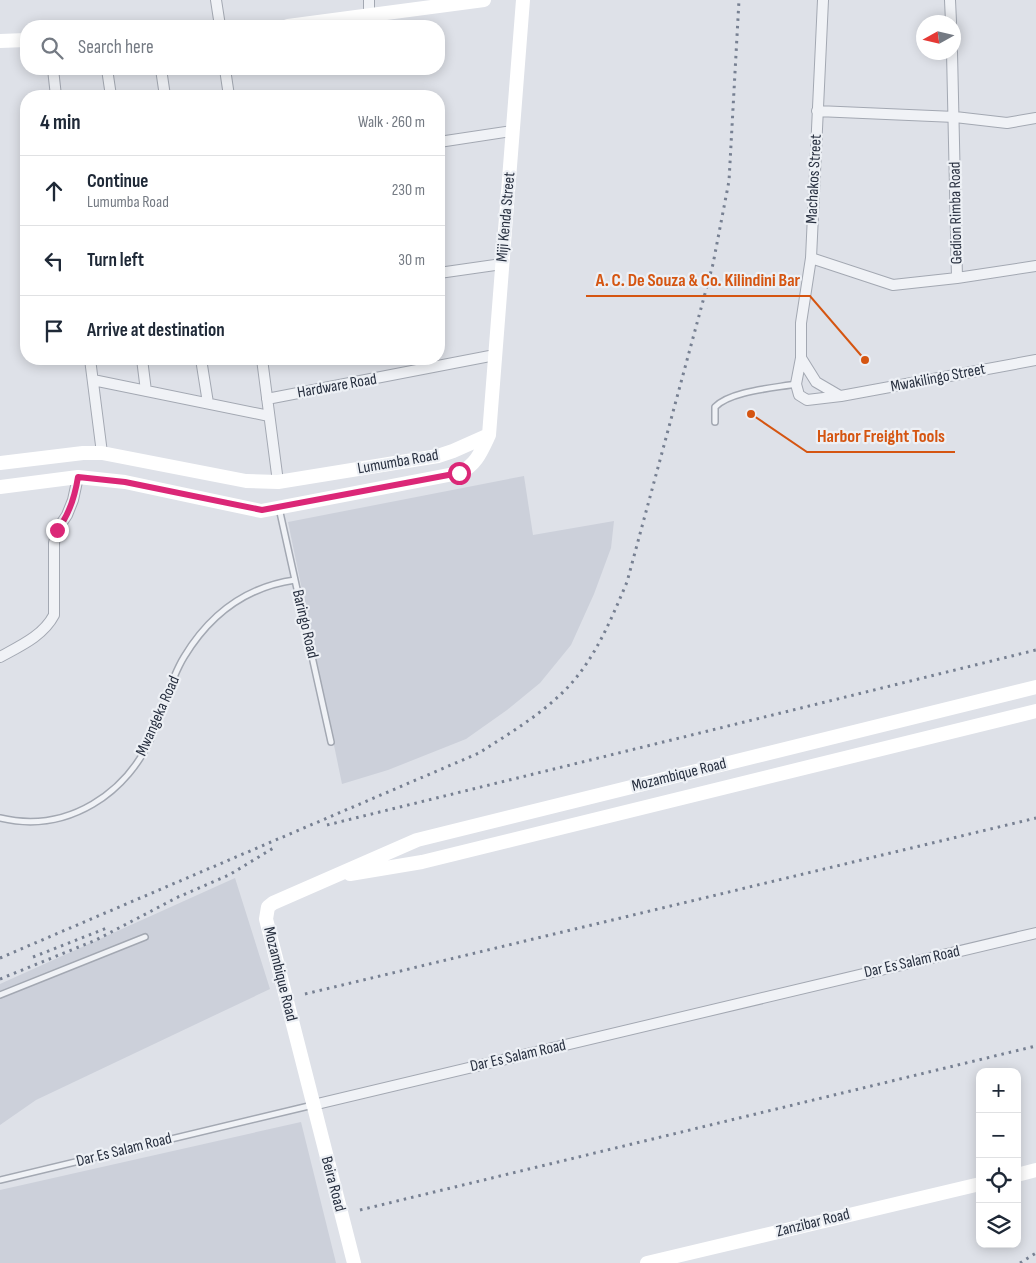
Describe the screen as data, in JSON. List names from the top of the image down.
{
  "streets": {
    "street": [
      "Machakos Street",
      "Gedion Rimba Road",
      "Miji Kenda Street",
      "Mwakilingo Street",
      "Hardware Road",
      "Lumumba Road",
      "Mozambique Road",
      "Dar Es Salam Road",
      "Beira Road",
      "Zanzibar Road"
    ],
    "lane": ["Baringo Road", "Mwangeka Road"]
  },
  "crossings": [
    ["Machakos Street", "Gedion Rimba Road"],
    ["Machakos Street", "Mwakilingo Street"],
    ["Miji Kenda Street", "Hardware Road"],
    ["Miji Kenda Street", "Lumumba Road"],
    ["Lumumba Road", "Baringo Road"],
    ["Baringo Road", "Mwangeka Road"],
    ["Mozambique Road", "Dar Es Salam Road"],
    ["Mozambique Road", "Beira Road"],
    ["Dar Es Salam Road", "Beira Road"]
  ],
  "places": ["A. C. De Souza & Co. Kilindini Bar", "Harbor Freight Tools"],
  "north": "left",
  "page": {
    "search": "Search here",
    "heading": ["4 min", "Walk · 260 m"],
    "list": [
      ["Continue", "Lumumba Road", "230 m"],
      ["Turn left", "30 m"],
      "Arrive at destination"
    ],
    "map_buttons": ["+", "−"]
  }
}
